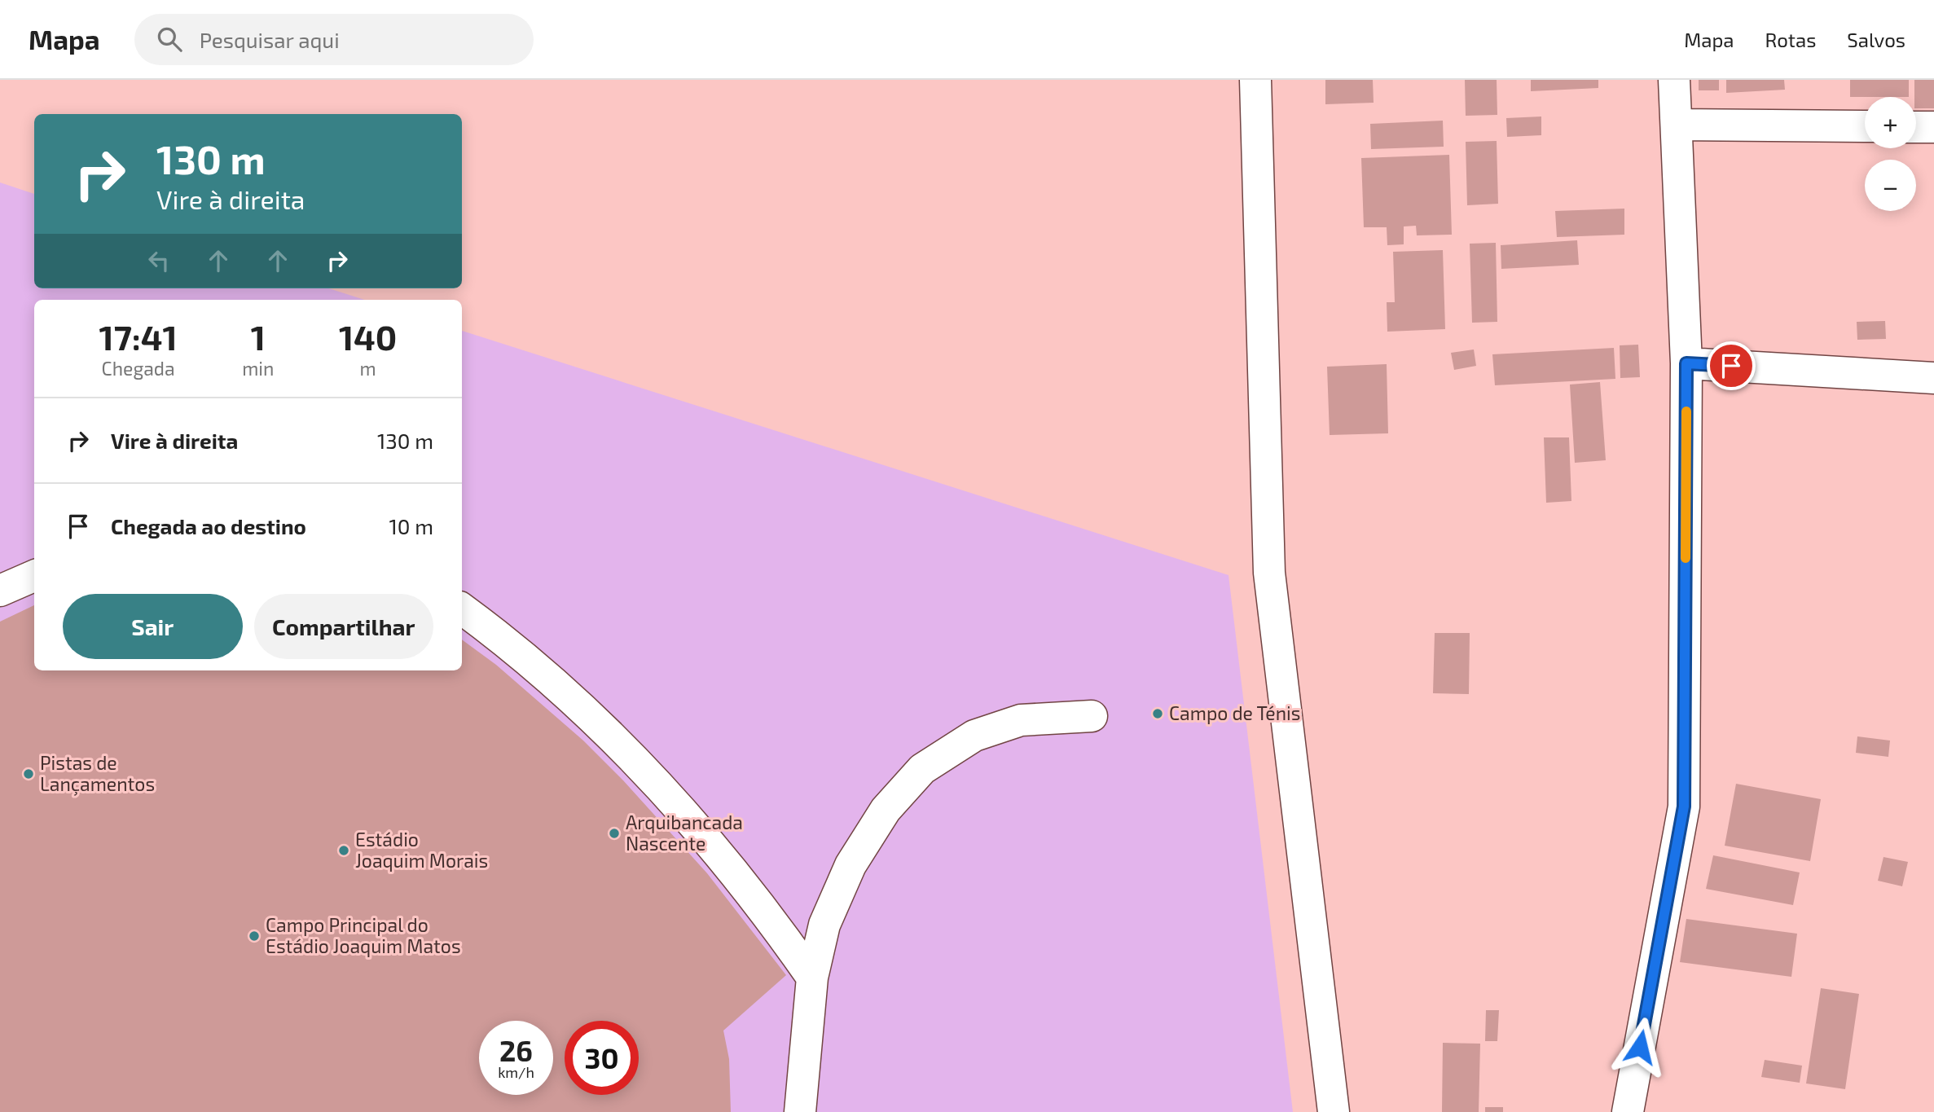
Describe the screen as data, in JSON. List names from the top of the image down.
{
  "places": [
    "Campo de Ténis",
    "Pistas de Lançamentos",
    "Arquibancada Nascente",
    "Estádio Joaquim Morais",
    "Campo Principal do Estádio Joaquim Matos"
  ],
  "page": {
    "header": "Mapa",
    "search": "Pesquisar aqui",
    "nav": ["Mapa", "Rotas", "Salvos"],
    "map_buttons": ["+", "−"],
    "turn": ["130 m", "Vire à direita"],
    "eta": [
      "17:41",
      "Chegada",
      "1",
      "min",
      "140",
      "m"
    ],
    "list": [
      {
        "name": "Vire à direita",
        "value": "130 m"
      },
      {
        "name": "Chegada ao destino",
        "value": "10 m"
      }
    ],
    "buttons": ["Sair", "Compartilhar"],
    "speed": "26 km/h",
    "limit": "30"
  }
}
